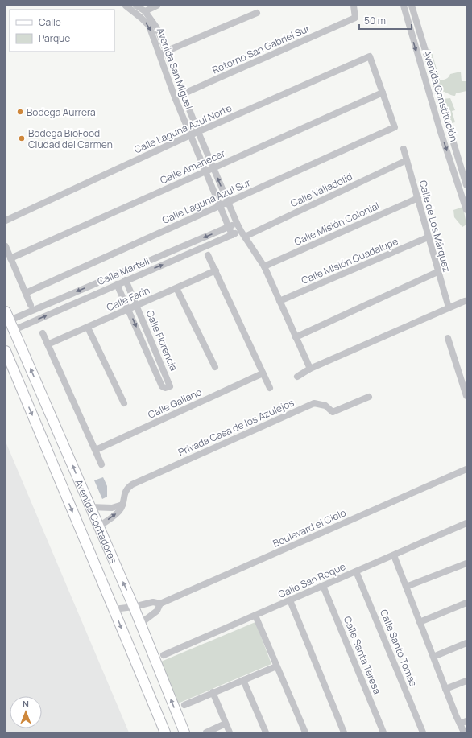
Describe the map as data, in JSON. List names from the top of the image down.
{
  "streets": {
    "main road": ["Avenida Contadores"],
    "street": [
      "Retorno San Gabriel Sur",
      "Avenida San Miguel",
      "Avenida Constitución",
      "Calle Laguna Azul Norte",
      "Calle Amanecer",
      "Calle Valladolid",
      "Calle Laguna Azul Sur",
      "Calle Misión Colonial",
      "Calle de Los Márquez",
      "Calle Misión Guadalupe",
      "Calle Martell",
      "Calle Farín",
      "Calle Florencia",
      "Calle Galiano",
      "Privada Casa de los Azulejos",
      "Boulevard el Cielo",
      "Calle San Roque",
      "Calle Santo Tomás",
      "Calle Santa Teresa"
    ]
  },
  "crossings": [
    ["Retorno San Gabriel Sur", "Avenida San Miguel"],
    ["Avenida San Miguel", "Calle Laguna Azul Norte"],
    ["Avenida San Miguel", "Calle Amanecer"],
    ["Avenida San Miguel", "Calle Valladolid"],
    ["Avenida San Miguel", "Calle Laguna Azul Sur"],
    ["Avenida San Miguel", "Calle Misión Colonial"],
    ["Avenida San Miguel", "Calle Misión Guadalupe"],
    ["Avenida San Miguel", "Calle Martell"],
    ["Calle Laguna Azul Norte", "Calle Amanecer"],
    ["Calle Laguna Azul Norte", "Calle Laguna Azul Sur"],
    ["Calle Amanecer", "Calle Laguna Azul Sur"],
    ["Calle Valladolid", "Calle de Los Márquez"],
    ["Calle Misión Colonial", "Calle de Los Márquez"],
    ["Calle de Los Márquez", "Calle Misión Guadalupe"],
    ["Calle Martell", "Calle Florencia"],
    ["Calle Martell", "Avenida Contadores"],
    ["Calle Farín", "Calle Florencia"],
    ["Avenida Contadores", "Boulevard el Cielo"],
    ["Calle San Roque", "Calle Santo Tomás"],
    ["Calle San Roque", "Calle Santa Teresa"]
  ],
  "places": ["Bodega Aurrera", "Bodega BioFood Ciudad del Carmen"],
  "legend": ["Calle", "Parque"],
  "scale_bar": "50 m",
  "north": "top"
}
